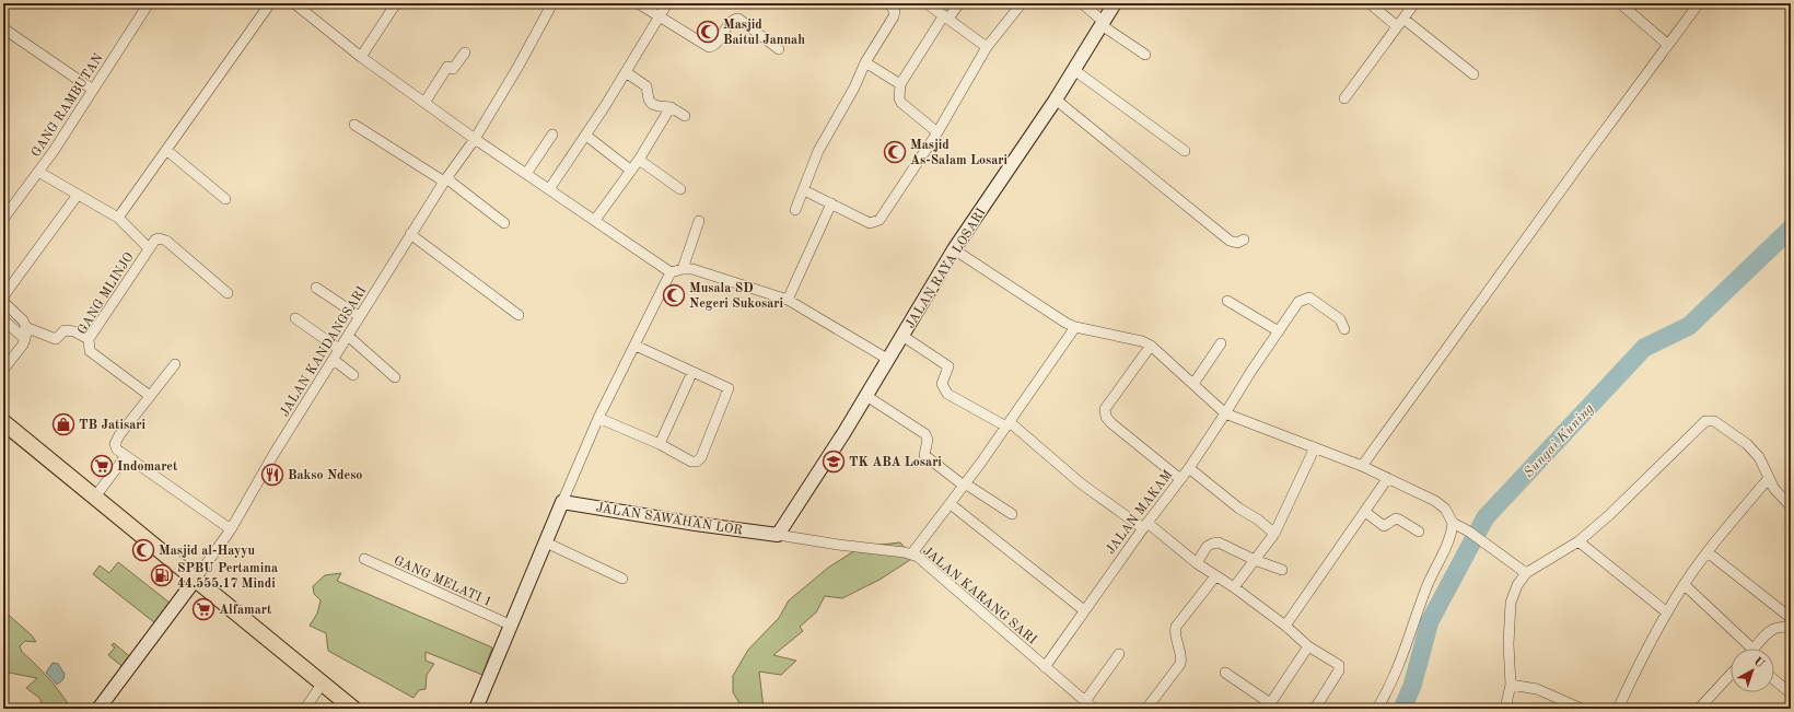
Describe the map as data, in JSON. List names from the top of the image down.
{
  "streets": {
    "street": [
      "GANG RAMBUTAN",
      "JALAN RAYA LOSARI",
      "GANG MLINJO",
      "JALAN KANDANGSARI",
      "JALAN MAKAM",
      "JALAN SAWAHAN LOR",
      "GANG MELATI 1",
      "JALAN KARANG SARI"
    ]
  },
  "crossings": [
    ["GANG RAMBUTAN", "GANG MLINJO"],
    ["JALAN RAYA LOSARI", "JALAN SAWAHAN LOR"],
    ["JALAN RAYA LOSARI", "JALAN KARANG SARI"],
    ["JALAN MAKAM", "JALAN KARANG SARI"],
    ["JALAN SAWAHAN LOR", "JALAN KARANG SARI"]
  ],
  "water": ["Sungai Kuning"],
  "places": {
    "mosque": [
      "Masjid Baitul Jannah",
      "Masjid As-Salam Losari",
      "Musala SD Negeri Sukosari",
      "Masjid al-Hayyu"
    ],
    "shop": ["TB Jatisari"],
    "school or university": ["TK ABA Losari"],
    "supermarket": ["Indomaret", "Alfamart"],
    "restaurant": ["Bakso Ndeso"],
    "fuel station": ["SPBU Pertamina 44.555.17 Mindi"]
  },
  "north": "top right"
}
